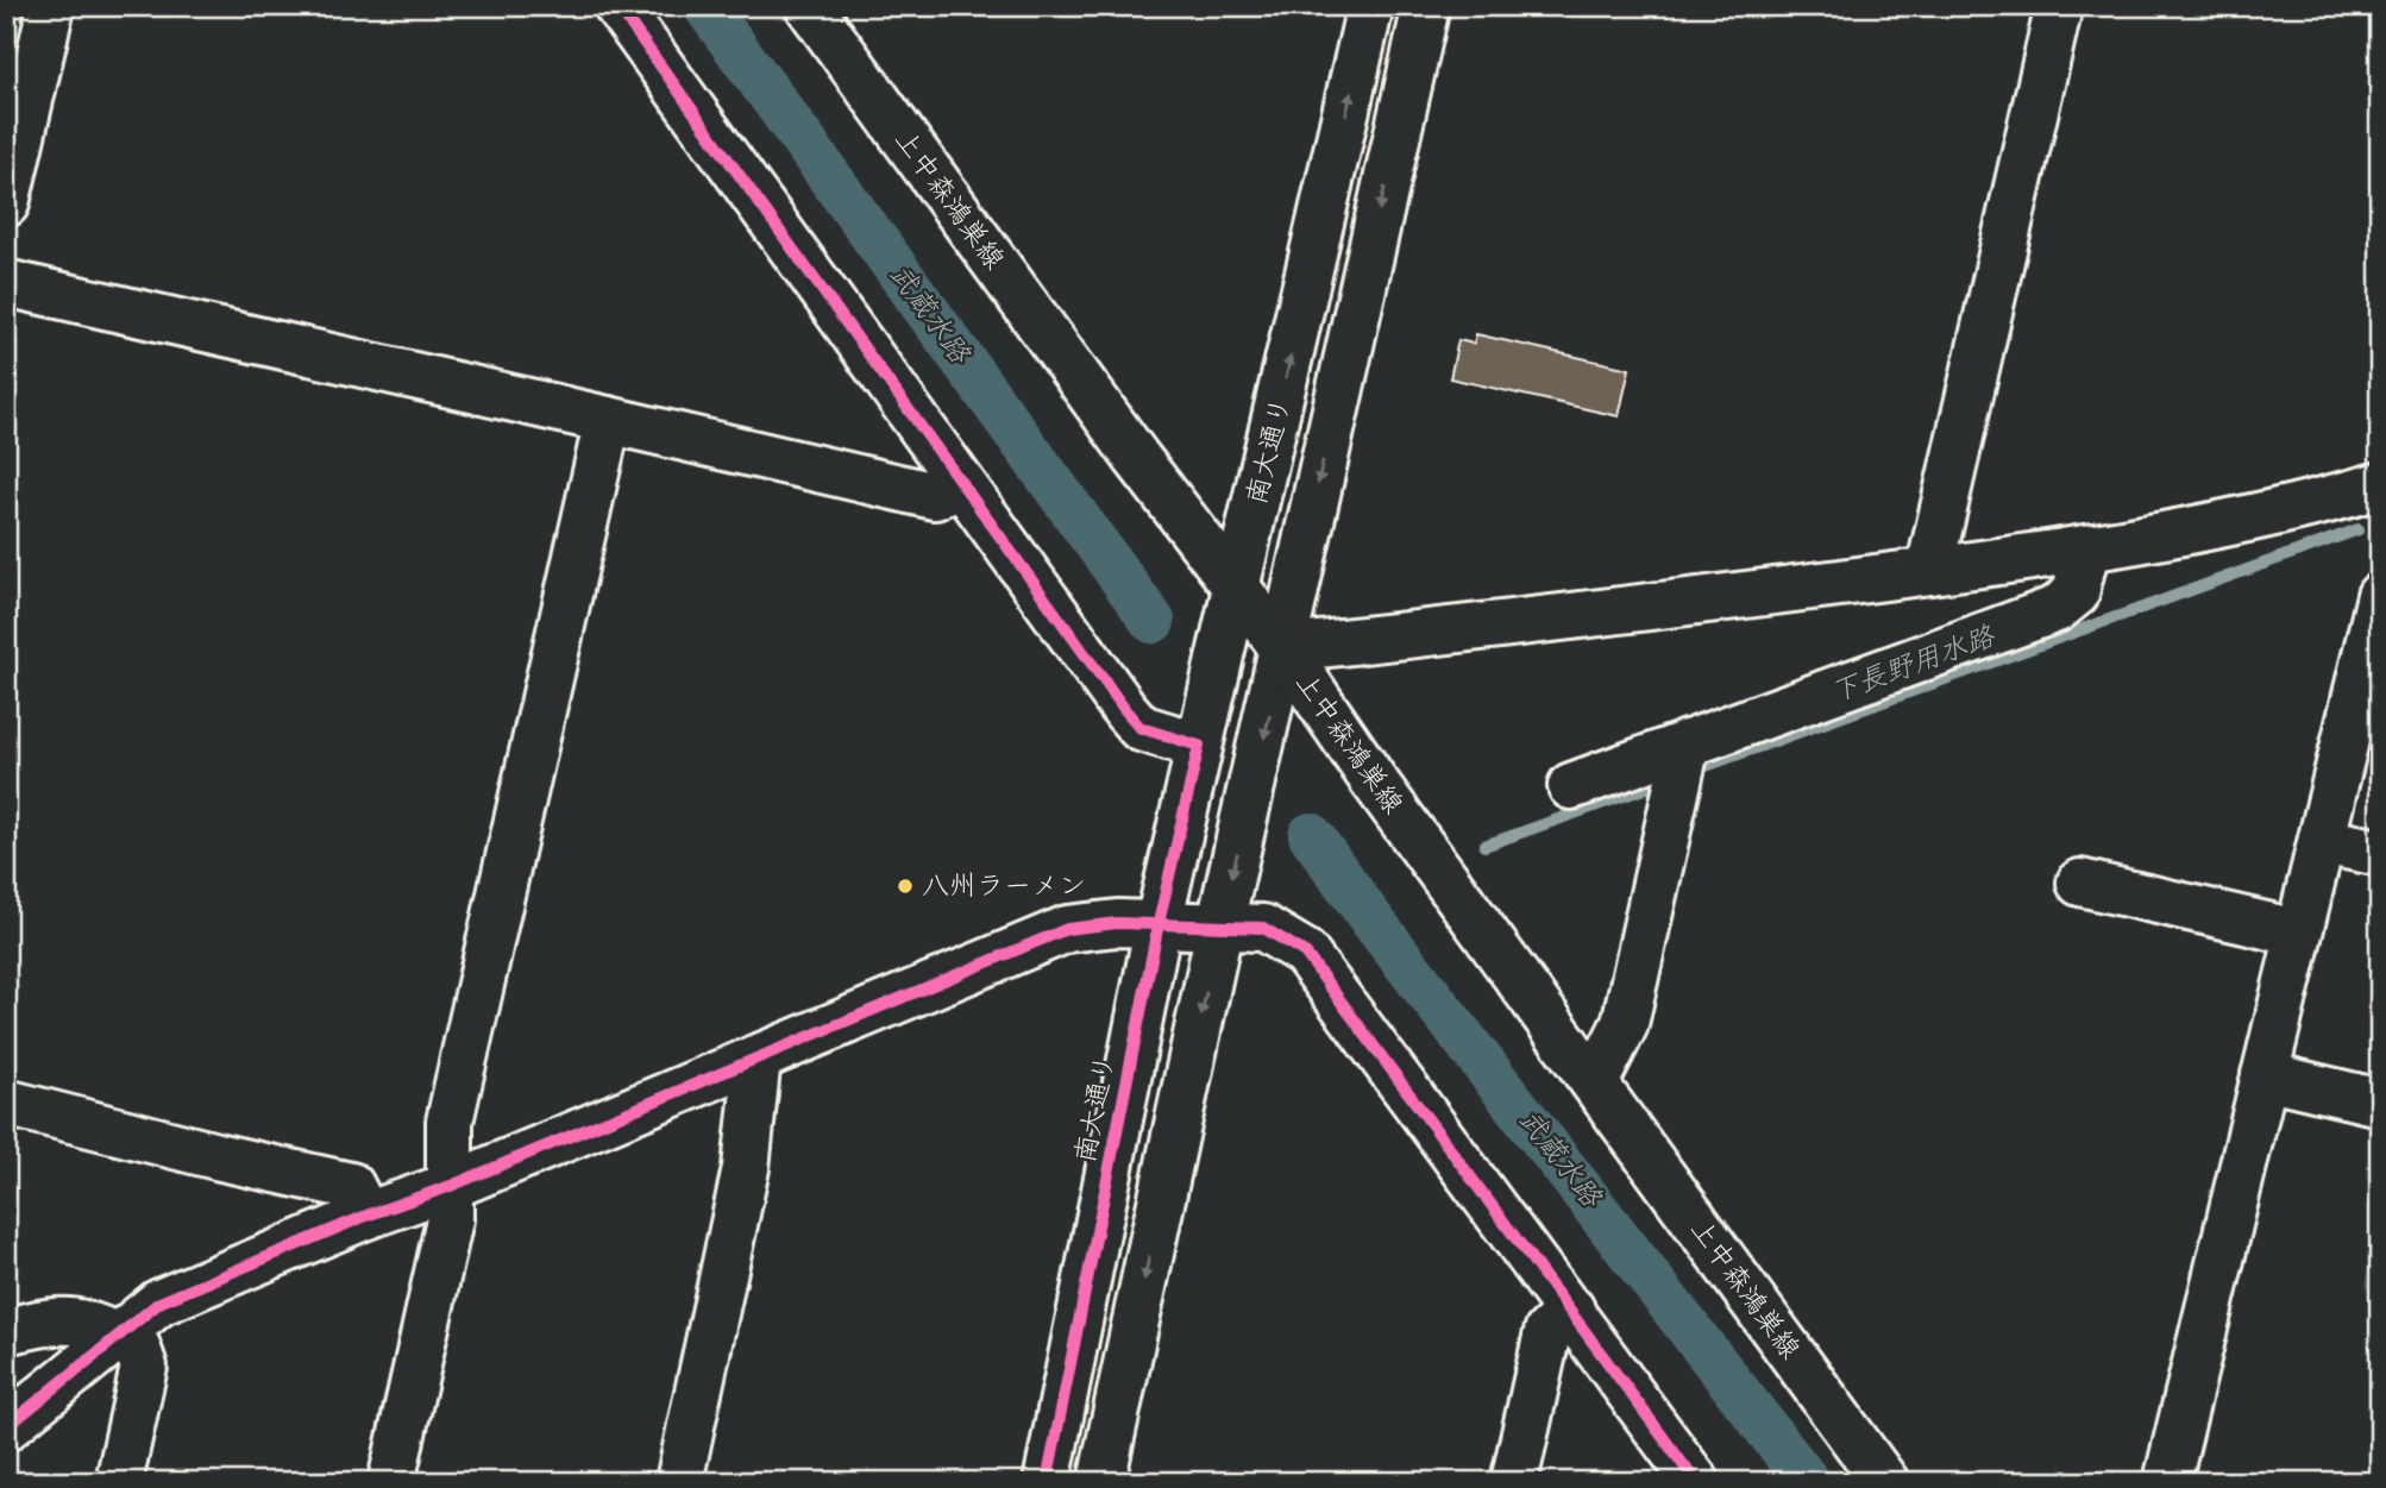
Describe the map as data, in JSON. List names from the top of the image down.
{
  "streets": {
    "street": ["上中森鴻巣線", "南大通り"]
  },
  "crossings": [
    ["上中森鴻巣線", "南大通り"]
  ],
  "water": ["武蔵水路", "下長野用水路"],
  "places": ["八州ラーメン"]
}
